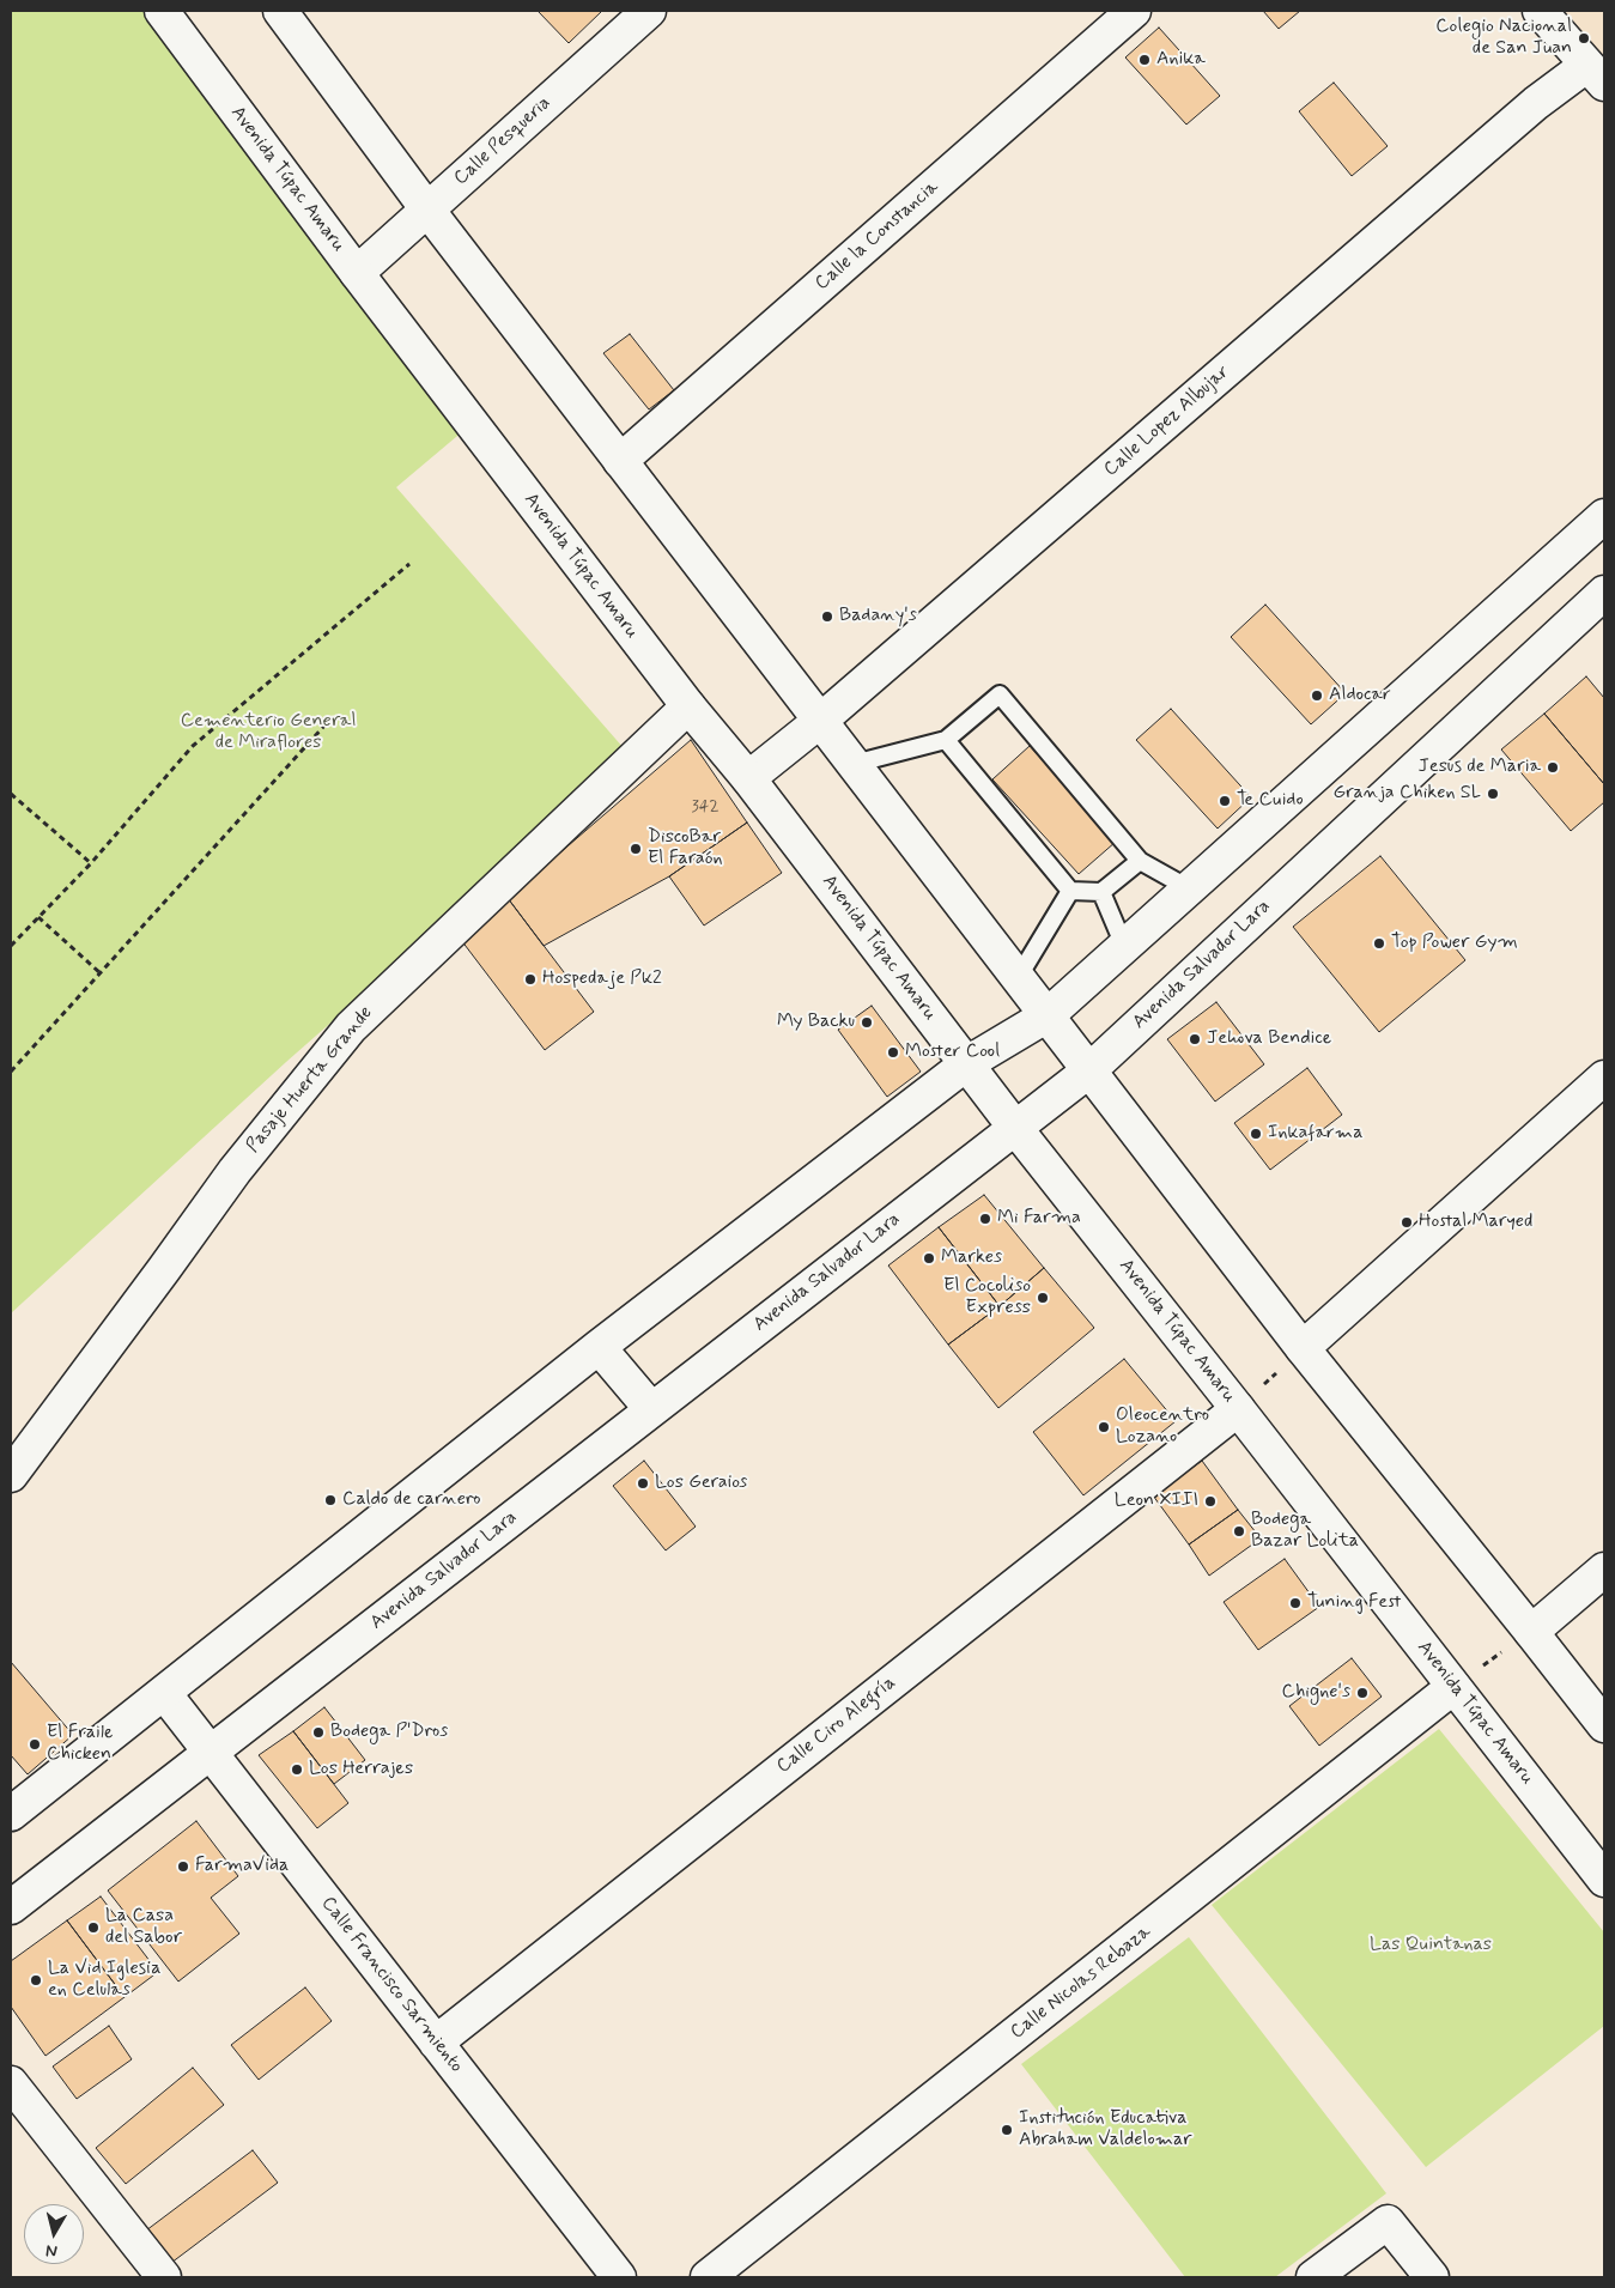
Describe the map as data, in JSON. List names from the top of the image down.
{
  "streets": {
    "street": [
      "Calle Pesqueria",
      "Avenida Túpac Amaru",
      "Calle la Constancia",
      "Calle Lopez Albujar",
      "Avenida Salvador Lara",
      "Pasaje Huerta Grande",
      "Calle Ciro Alegría",
      "Calle Nicolas Rebaza",
      "Calle Francisco Sarmiento"
    ]
  },
  "crossings": [
    ["Calle Pesqueria", "Avenida Túpac Amaru"],
    ["Avenida Túpac Amaru", "Calle Lopez Albujar"],
    ["Avenida Túpac Amaru", "Avenida Salvador Lara"],
    ["Avenida Túpac Amaru", "Pasaje Huerta Grande"],
    ["Avenida Túpac Amaru", "Calle Ciro Alegría"],
    ["Avenida Túpac Amaru", "Calle Nicolas Rebaza"],
    ["Avenida Salvador Lara", "Calle Francisco Sarmiento"],
    ["Calle Ciro Alegría", "Calle Francisco Sarmiento"]
  ],
  "parks": ["Cementerio General de Miraflores", "Las Quintanas"],
  "places": [
    "Colegio Nacional de San Juan",
    "Anika",
    "Badany's",
    "Aldocar",
    "Jesus de Maria",
    "Granja Chiken SL",
    "Te Cuido",
    "DiscoBar El Faraón",
    "Top Power Gym",
    "Hospedaje Pk2",
    "My Backu",
    "Jehova Bendice",
    "Moster Cool",
    "Inkafarma",
    "Mi Farma",
    "Hostal Maryed",
    "Markes",
    "El Cocoliso Express",
    "Oleocentro Lozano",
    "Los Geraios",
    "Caldo de carnero",
    "Leon XIII",
    "Bodega Bazar Lolita",
    "Tuning Fest",
    "Chigne's",
    "Bodega P'Dros",
    "El Fraile Chicken",
    "Los Herrajes",
    "FarmaVida",
    "La Casa del Sabor",
    "La Vid Iglesia en Celulas",
    "Institución Educativa Abraham Valdelomar"
  ],
  "house_numbers": ["342"],
  "north": "bottom"
}
